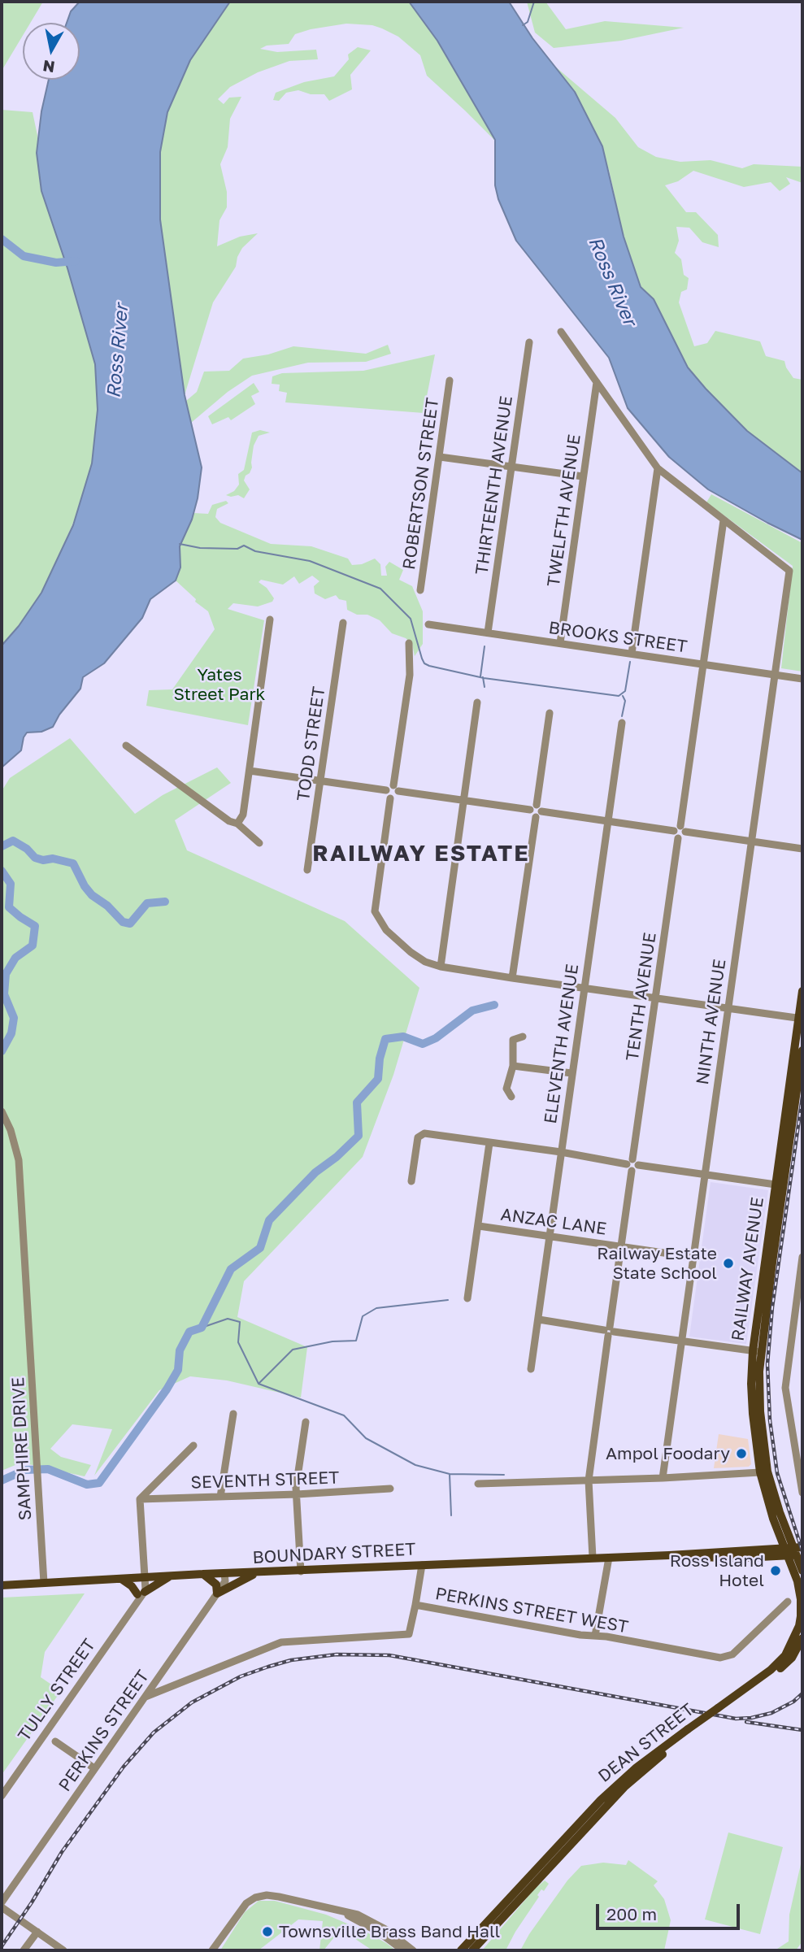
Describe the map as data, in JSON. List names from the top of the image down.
{
  "streets": {
    "main road": ["RAILWAY AVENUE", "BOUNDARY STREET", "DEAN STREET"],
    "street": [
      "ROBERTSON STREET",
      "THIRTEENTH AVENUE",
      "TWELFTH AVENUE",
      "BROOKS STREET",
      "TODD STREET",
      "TENTH AVENUE",
      "NINTH AVENUE",
      "ELEVENTH AVENUE",
      "ANZAC LANE",
      "SAMPHIRE DRIVE",
      "SEVENTH STREET",
      "PERKINS STREET WEST",
      "TULLY STREET",
      "PERKINS STREET"
    ]
  },
  "crossings": [
    ["THIRTEENTH AVENUE", "BROOKS STREET"],
    ["TWELFTH AVENUE", "BROOKS STREET"],
    ["BROOKS STREET", "NINTH AVENUE"],
    ["TENTH AVENUE", "ANZAC LANE"],
    ["TENTH AVENUE", "BOUNDARY STREET"],
    ["NINTH AVENUE", "ANZAC LANE"],
    ["ELEVENTH AVENUE", "ANZAC LANE"],
    ["RAILWAY AVENUE", "BOUNDARY STREET"],
    ["RAILWAY AVENUE", "DEAN STREET"],
    ["SAMPHIRE DRIVE", "BOUNDARY STREET"],
    ["BOUNDARY STREET", "TULLY STREET"],
    ["BOUNDARY STREET", "PERKINS STREET"],
    ["BOUNDARY STREET", "DEAN STREET"],
    ["PERKINS STREET WEST", "PERKINS STREET"]
  ],
  "districts": ["RAILWAY ESTATE"],
  "water": ["Ross River"],
  "parks": ["Yates Street Park"],
  "places": [
    "Railway Estate State School",
    "Ampol Foodary",
    "Ross Island Hotel",
    "Townsville Brass Band Hall"
  ],
  "scale_bar": "200 m",
  "north": "bottom"
}
